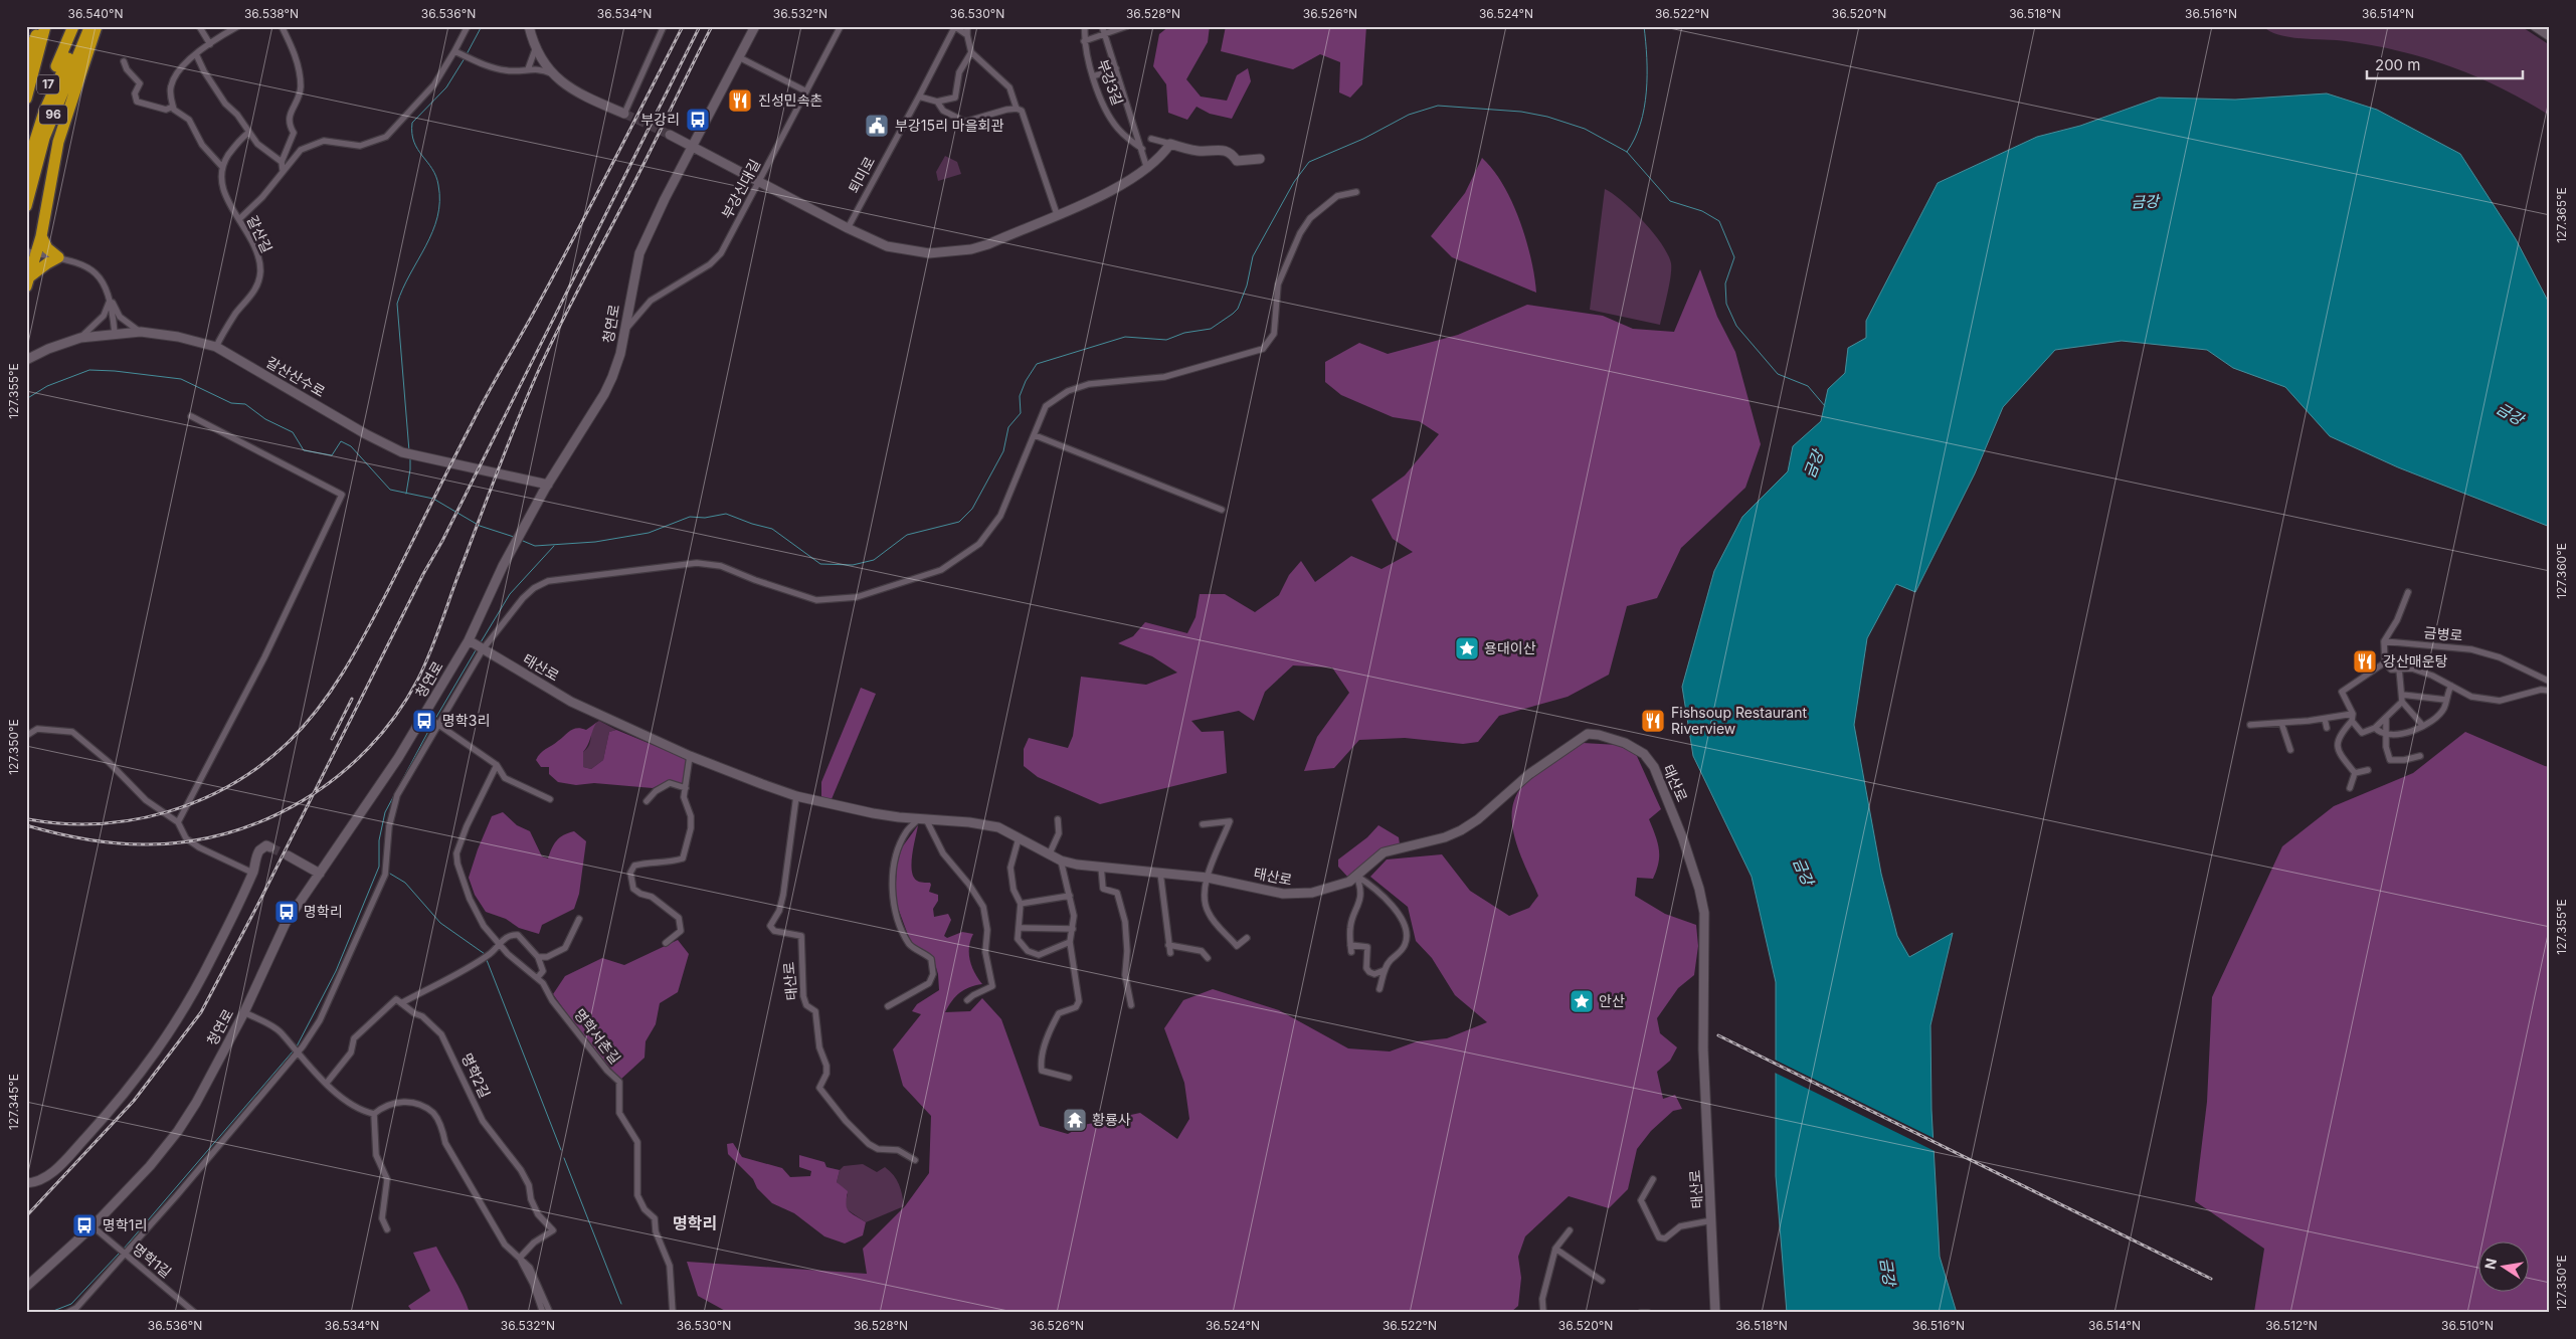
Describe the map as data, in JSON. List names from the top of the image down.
{
  "streets": {
    "highway": ["17", "96"],
    "street": [
      "부강3길",
      "퇴미로",
      "부강신대길",
      "갈산길",
      "청연로",
      "갈산산수로",
      "금병로",
      "태산로",
      "명학서촌길",
      "명학2길",
      "명학1길"
    ]
  },
  "crossings": [
    ["부강신대길", "청연로"],
    ["갈산길", "갈산산수로"],
    ["청연로", "갈산산수로"],
    ["청연로", "태산로"],
    ["청연로", "명학1길"]
  ],
  "districts": ["명학리"],
  "water": ["금강"],
  "places": {
    "restaurant": ["진성민속촌", "강산매운탕", "Fishsoup Restaurant Riverview"],
    "bus stop": [
      "부강리",
      "명학3리",
      "명학리",
      "명학1리"
    ],
    "public building": ["부강15리 마을회관"],
    "place": ["용대이산", "안산"],
    "temple": ["황룡사"]
  },
  "scale_bar": "200 m",
  "north": "left",
  "coordinates": [
    "36.540°N",
    "36.538°N",
    "36.536°N",
    "36.534°N",
    "36.532°N",
    "36.530°N",
    "36.528°N",
    "36.526°N",
    "36.524°N",
    "36.522°N",
    "36.520°N",
    "36.518°N",
    "36.516°N",
    "36.514°N",
    "127.365°E",
    "127.355°E",
    "127.360°E",
    "127.350°E",
    "127.345°E",
    "36.512°N",
    "36.510°N"
  ]
}
